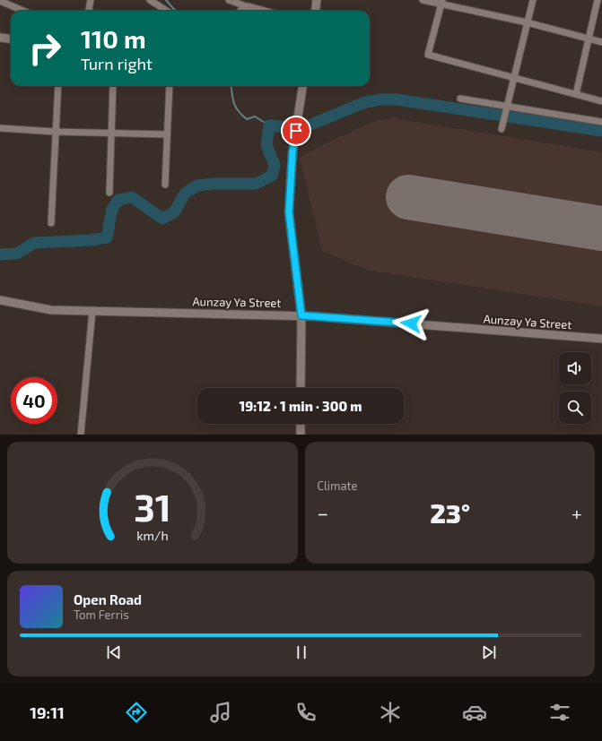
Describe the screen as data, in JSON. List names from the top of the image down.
{
  "streets": {
    "street": ["Aunzay Ya Street"]
  },
  "page": {
    "turn": ["110 m", "Turn right"],
    "limit": "40",
    "trip": "19:12 · 1 min · 300 m",
    "tile": "Climate",
    "heat": ["−", "23°", "+"],
    "song": ["Open Road", "Tom Ferris"],
    "tabs": "19:11",
    "gauge": ["31", "km/h"]
  }
}
